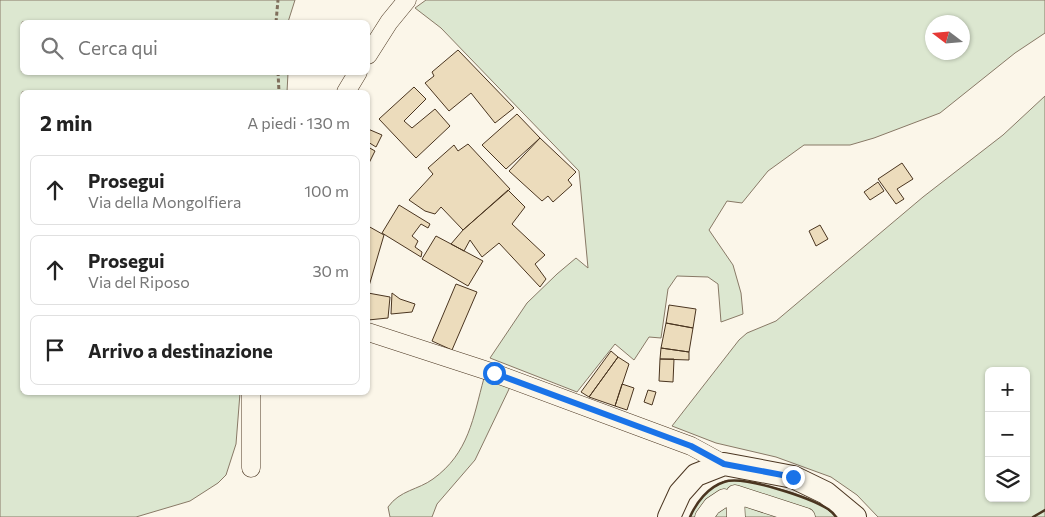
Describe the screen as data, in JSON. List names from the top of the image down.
{
  "north": "left",
  "page": {
    "search": "Cerca qui",
    "heading": ["2 min", "A piedi · 130 m"],
    "list": [
      ["Prosegui", "Via della Mongolfiera", "100 m"],
      ["Prosegui", "Via del Riposo", "30 m"],
      "Arrivo a destinazione"
    ],
    "map_buttons": ["+", "−"]
  }
}
